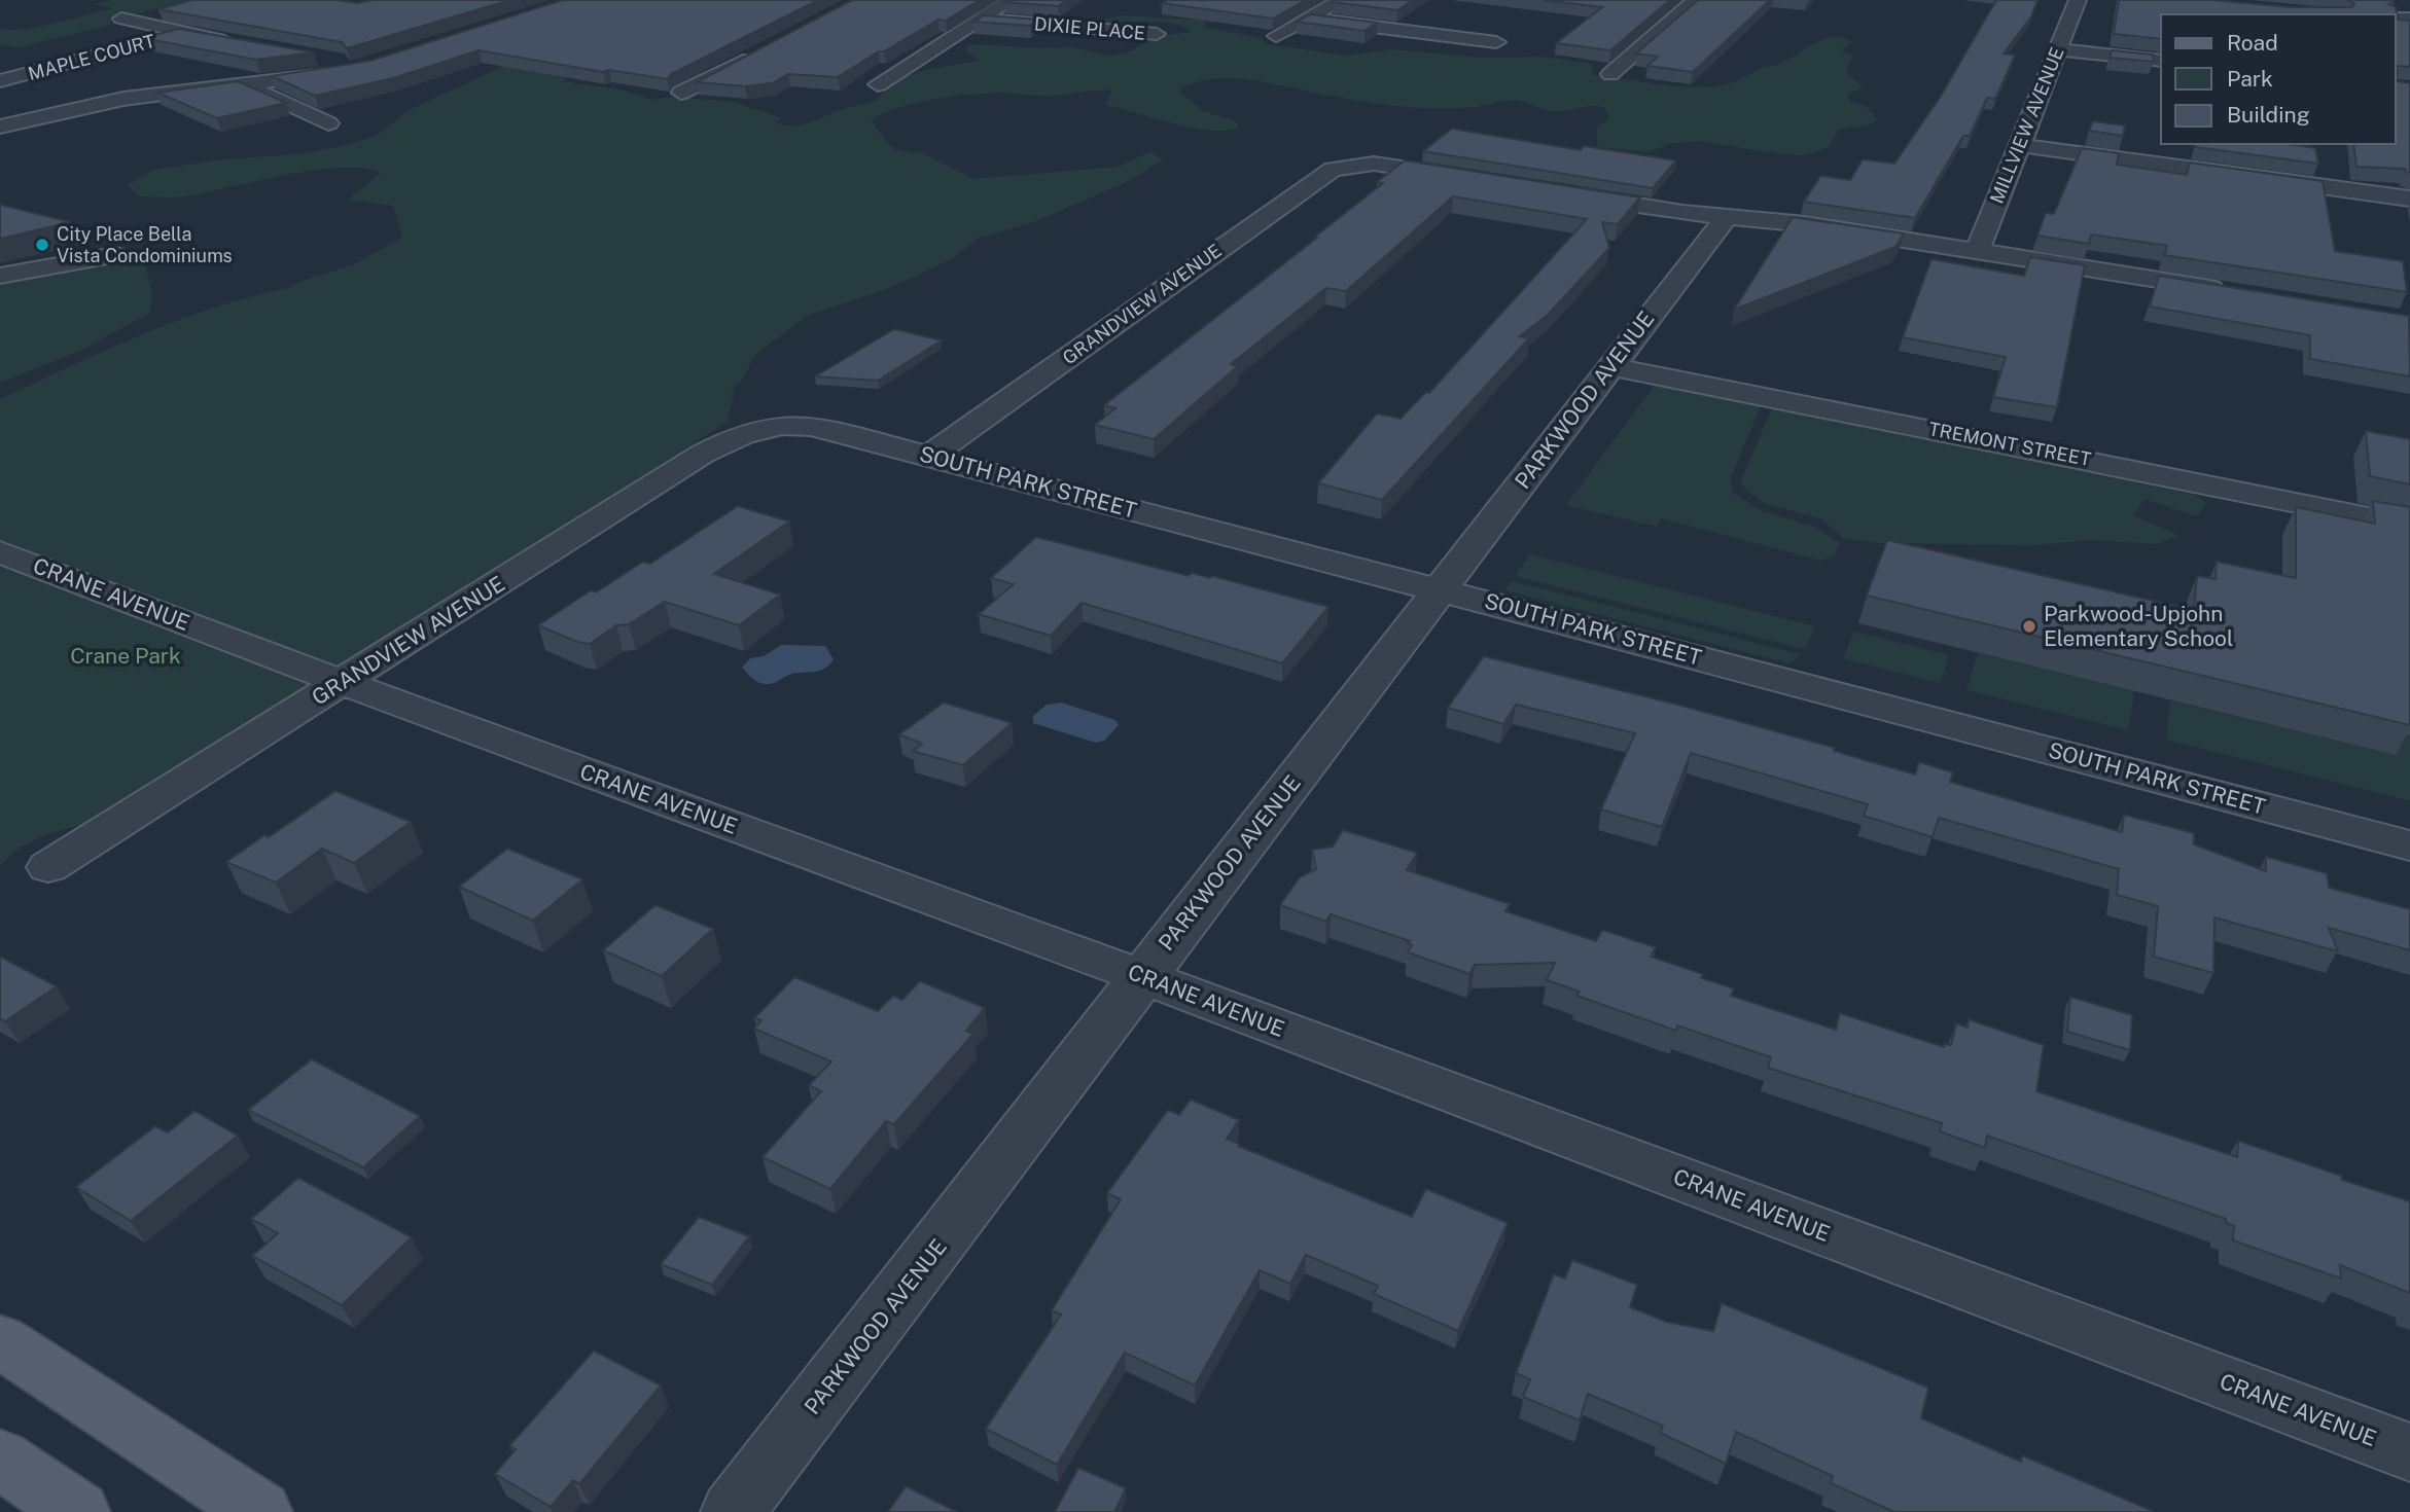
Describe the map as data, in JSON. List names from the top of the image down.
{
  "streets": {
    "street": [
      "DIXIE PLACE",
      "MAPLE COURT",
      "MILLVIEW AVENUE",
      "GRANDVIEW AVENUE",
      "PARKWOOD AVENUE",
      "TREMONT STREET",
      "SOUTH PARK STREET",
      "CRANE AVENUE"
    ]
  },
  "crossings": [
    ["GRANDVIEW AVENUE", "SOUTH PARK STREET"],
    ["GRANDVIEW AVENUE", "CRANE AVENUE"],
    ["PARKWOOD AVENUE", "TREMONT STREET"],
    ["PARKWOOD AVENUE", "SOUTH PARK STREET"],
    ["PARKWOOD AVENUE", "CRANE AVENUE"]
  ],
  "parks": ["Crane Park"],
  "places": ["City Place Bella Vista Condominiums", "Parkwood-Upjohn Elementary School"],
  "legend": ["Road", "Park", "Building"]
}
